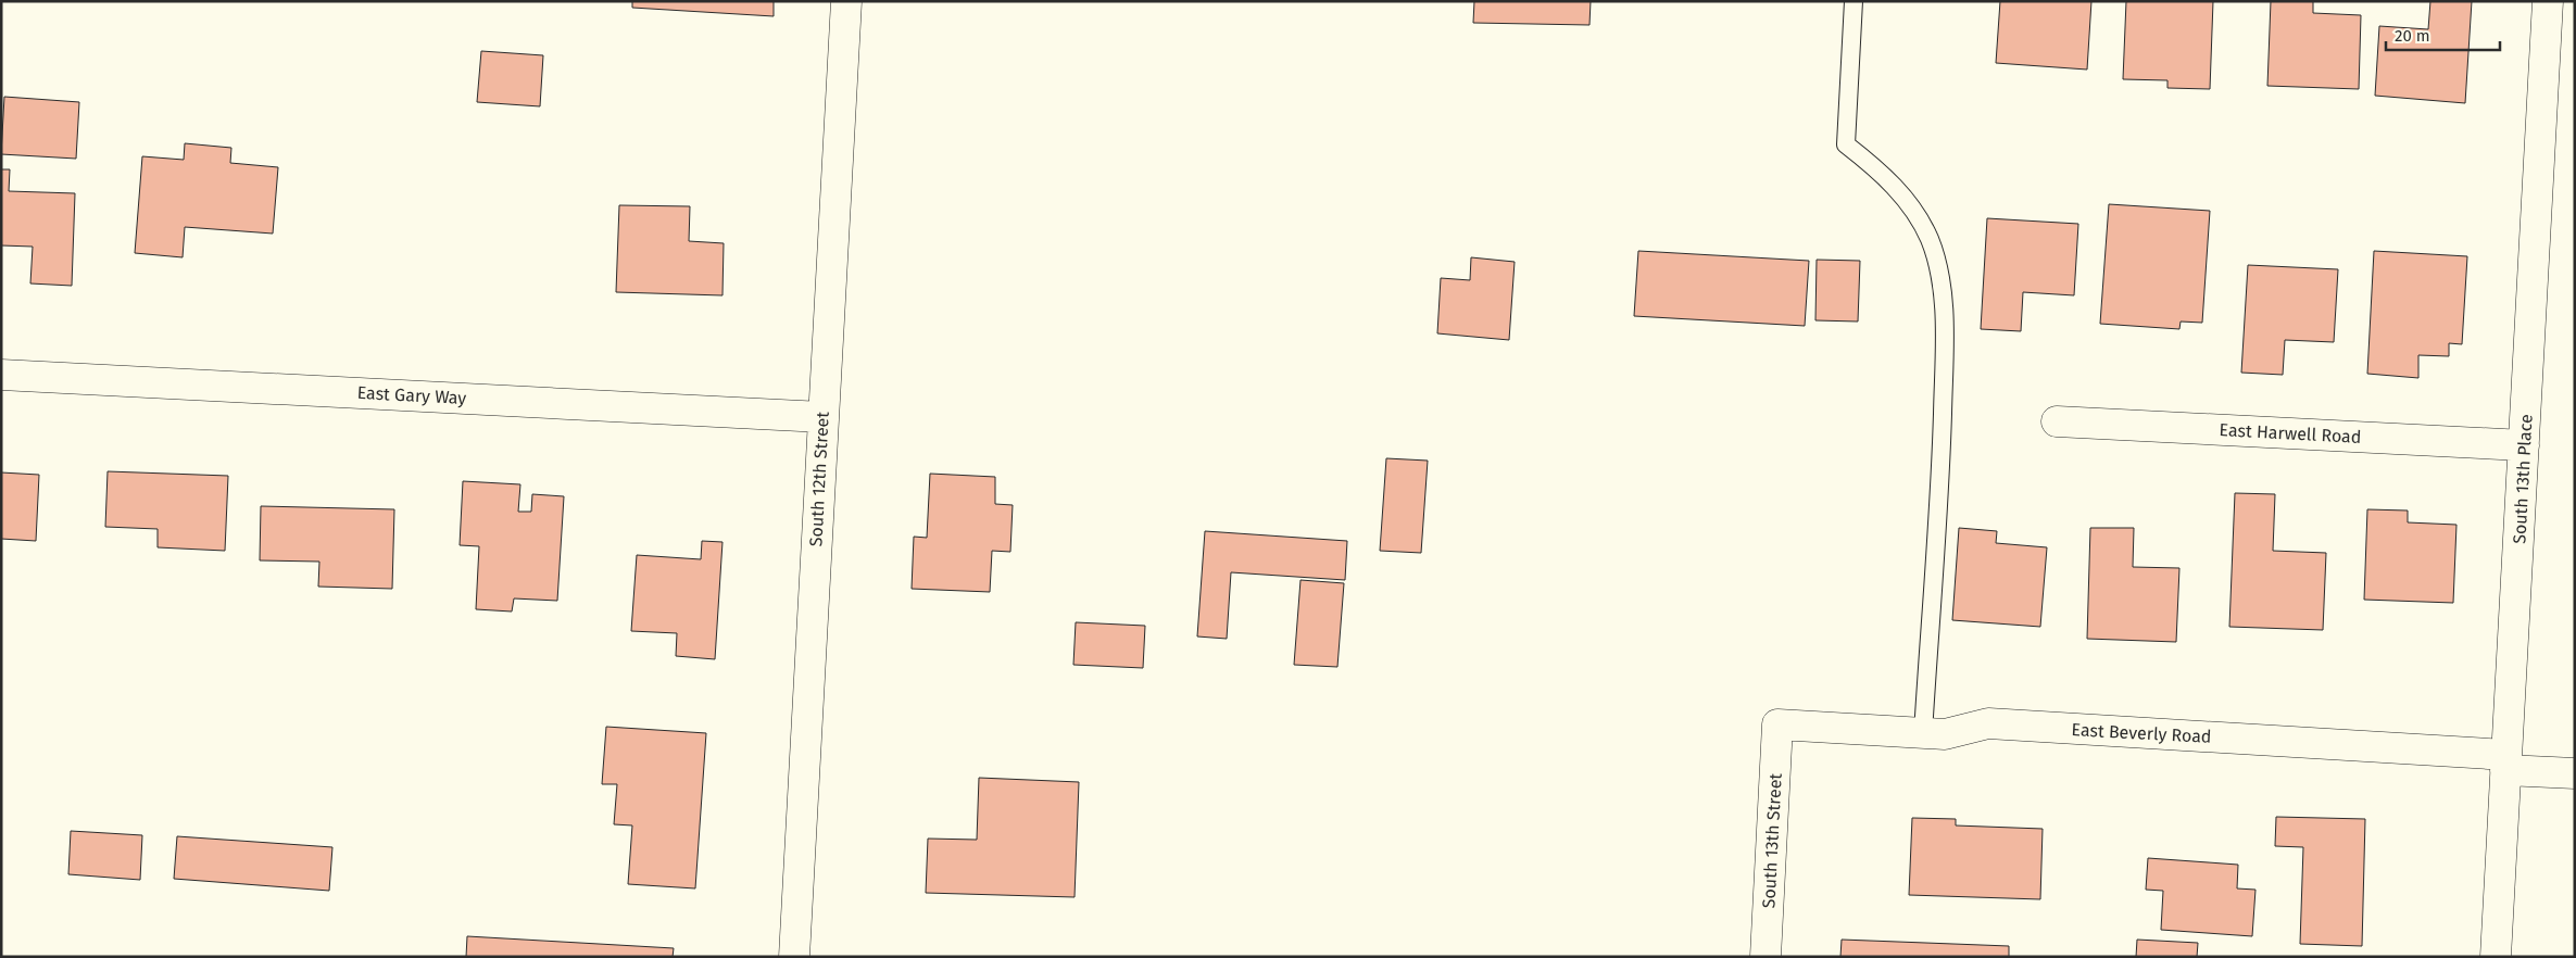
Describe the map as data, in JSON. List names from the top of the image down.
{
  "streets": {
    "street": [
      "East Gary Way",
      "East Harwell Road",
      "South 12th Street",
      "South 13th Place",
      "East Beverly Road",
      "South 13th Street"
    ]
  },
  "crossings": [
    ["East Gary Way", "South 12th Street"],
    ["East Harwell Road", "South 13th Place"],
    ["South 13th Place", "East Beverly Road"],
    ["East Beverly Road", "South 13th Street"]
  ],
  "scale_bar": "20 m"
}
